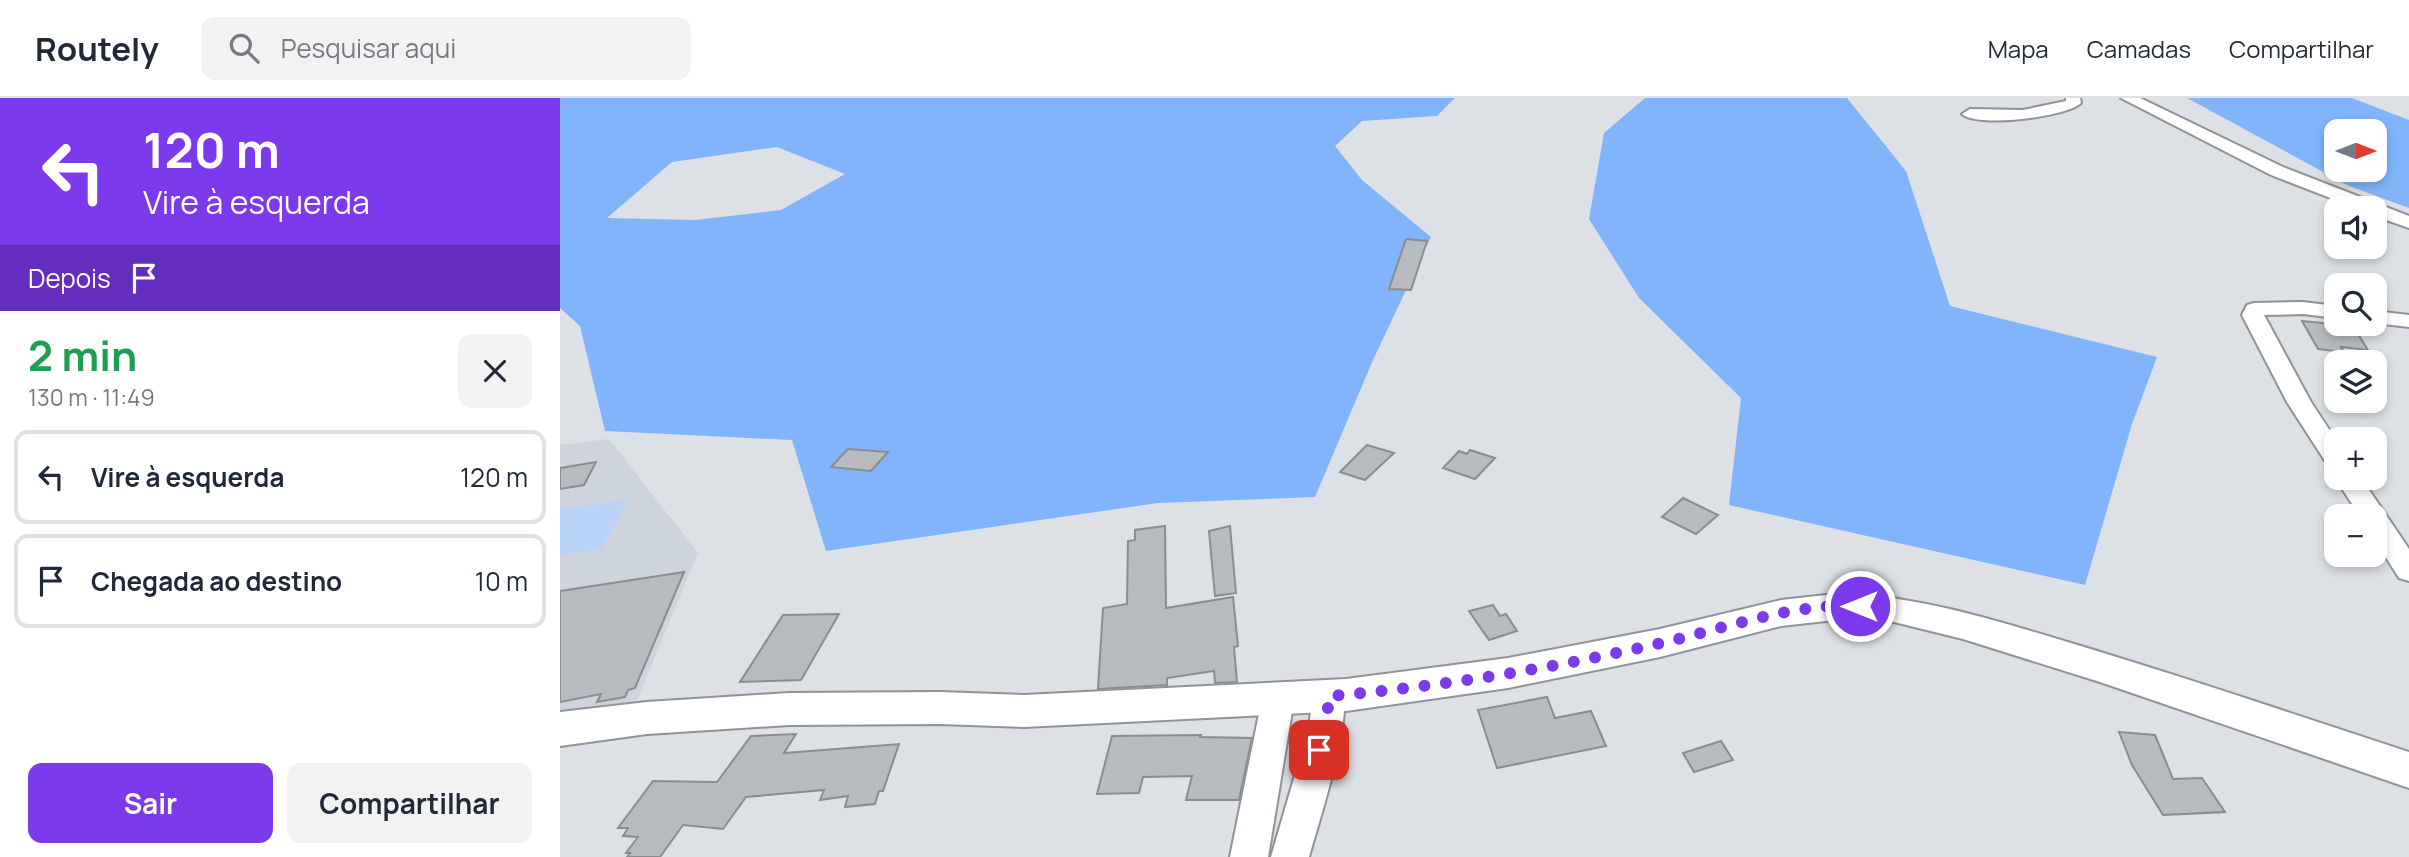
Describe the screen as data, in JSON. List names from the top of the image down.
{
  "north": "right",
  "page": {
    "header": "Routely",
    "search": "Pesquisar aqui",
    "nav": ["Mapa", "Camadas", "Compartilhar"],
    "turn": ["120 m", "Vire à esquerda"],
    "map_buttons": ["+", "−"],
    "then": "Depois",
    "heading": ["2 min", "130 m · 11:49"],
    "list": [
      {
        "name": "Vire à esquerda",
        "value": "120 m"
      },
      {
        "name": "Chegada ao destino",
        "value": "10 m"
      }
    ],
    "buttons": ["Sair", "Compartilhar"]
  }
}
